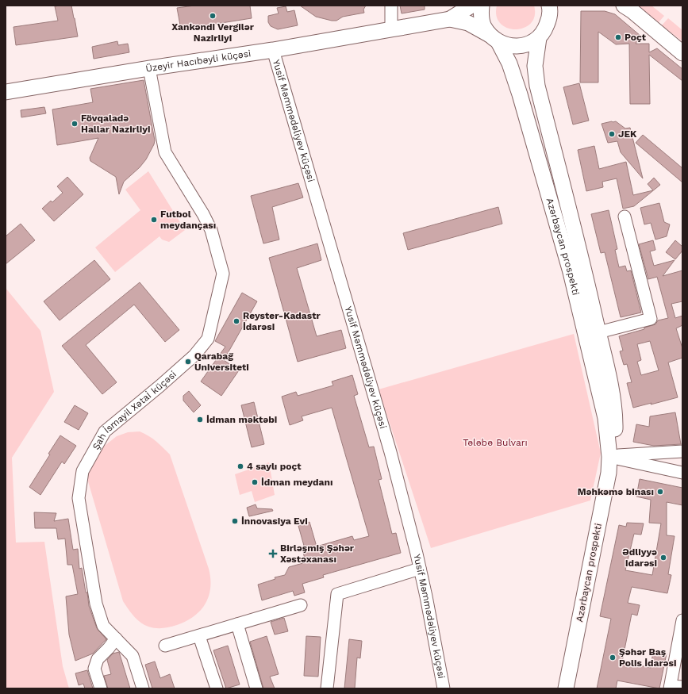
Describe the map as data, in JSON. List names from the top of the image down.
{
  "streets": {
    "main road": ["Üzeyir Hacıbəyli küçəsi", "Azərbaycan prospekti"],
    "street": ["Yusif Məmmədəliyev küçəsi", "Şah İsmayil Xətaİ küçəsi"]
  },
  "crossings": [
    ["Üzeyir Hacıbəyli küçəsi", "Yusif Məmmədəliyev küçəsi"],
    ["Üzeyir Hacıbəyli küçəsi", "Şah İsmayil Xətaİ küçəsi"]
  ],
  "parks": ["Tələbə Bulvarı"],
  "places": {
    "other": [
      "Xankəndi Vergilər Nazirliyi",
      "Poçt",
      "Fövqaladə Hallar Nazirliyi",
      "JEK",
      "Futbol meydançası",
      "Reyster-Kadastr İdarəsi",
      "Qarabağ Universiteti",
      "İdman məktəbi",
      "4 saylı poçt",
      "İdman meydanı",
      "Məhkəmə binası",
      "İnnovasiya Evi",
      "Ədliyyə idarəsi",
      "Şəhər Baş Polis İdarəsi"
    ],
    "health": ["Birləşmiş Şəhər Xəstəxanası"]
  }
}
